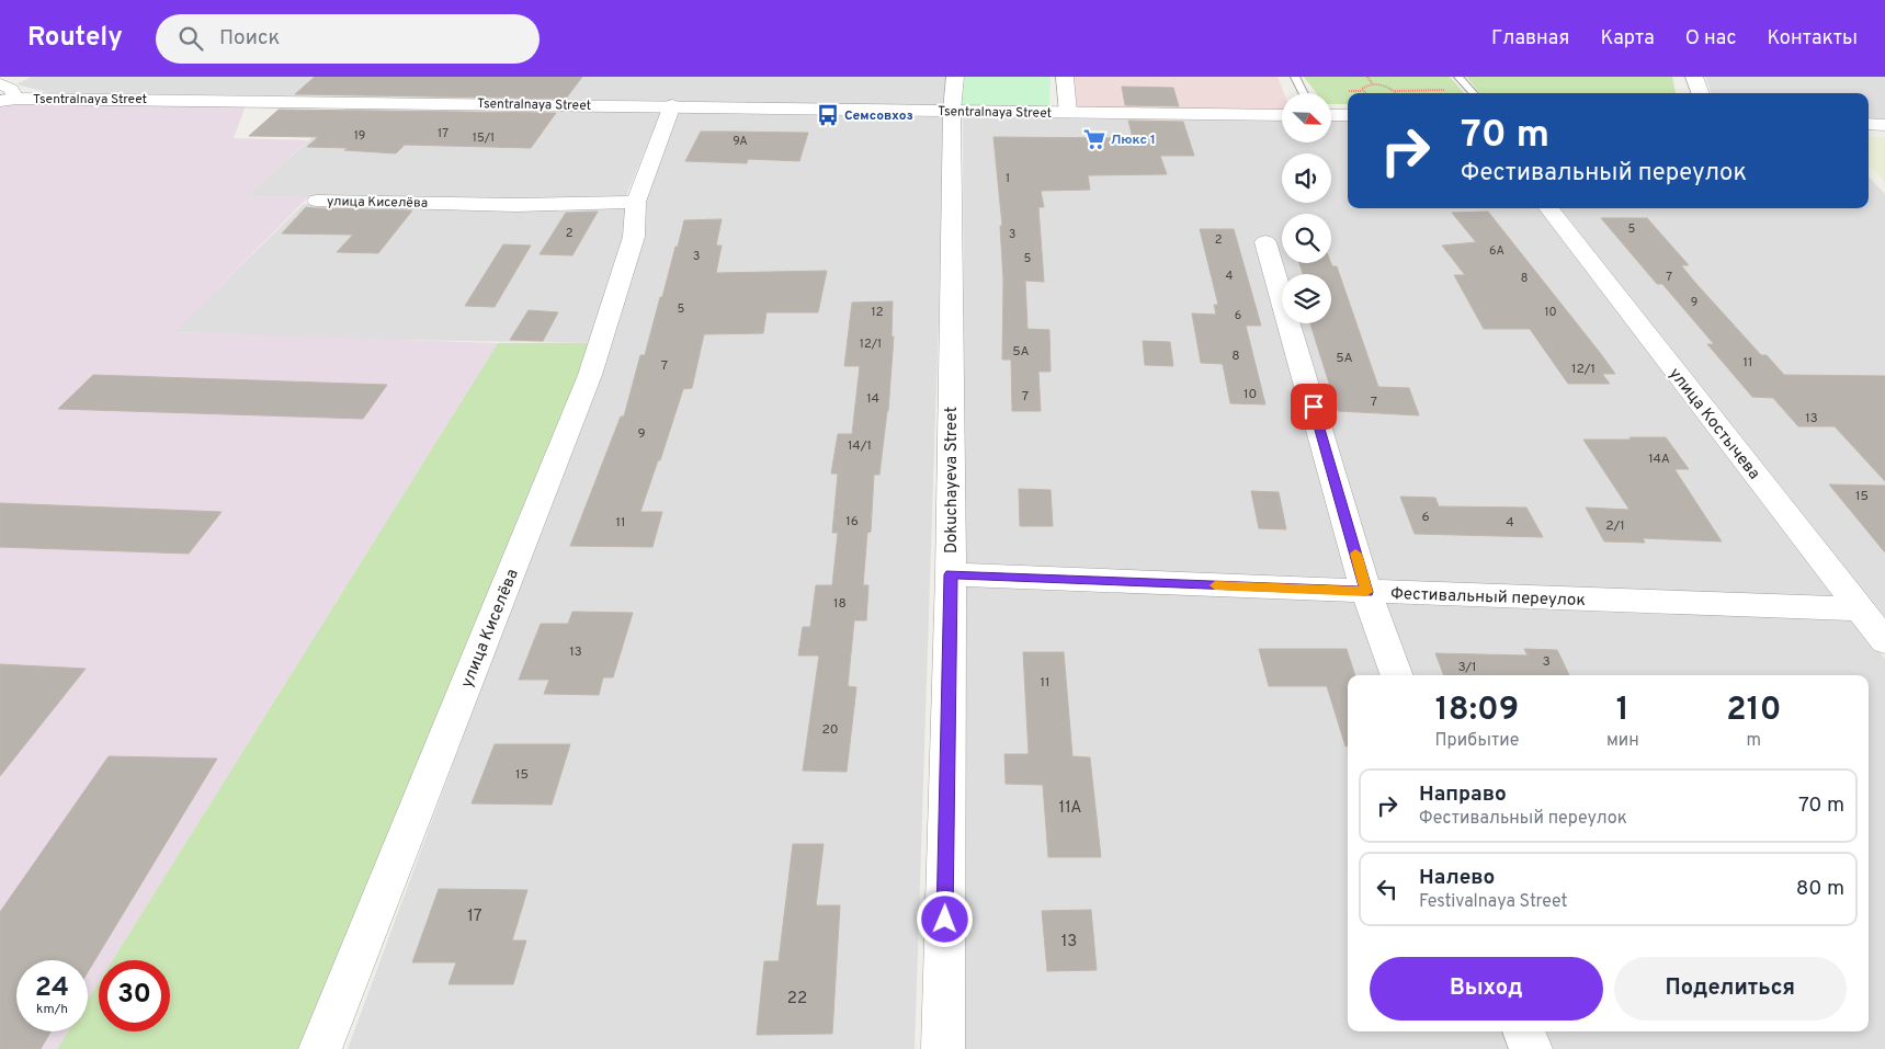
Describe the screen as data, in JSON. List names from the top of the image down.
{
  "streets": {
    "street": [
      "Tsentralnaya Street",
      "улица Киселёва",
      "улица Костычева",
      "Dokuchayeva Street",
      "Фестивальный переулок"
    ]
  },
  "crossings": [
    ["Tsentralnaya Street", "улица Киселёва"],
    ["Tsentralnaya Street", "Dokuchayeva Street"],
    ["улица Костычева", "Фестивальный переулок"],
    ["Dokuchayeva Street", "Фестивальный переулок"]
  ],
  "places": {
    "bus stop": ["Семсовхоз"],
    "supermarket": ["Люкс 1"]
  },
  "house_numbers": [
    "17",
    "19",
    "15/1",
    "9А",
    "1",
    "5",
    "2",
    "3",
    "2",
    "6А",
    "3",
    "5",
    "4",
    "7",
    "8",
    "9",
    "5",
    "12",
    "10",
    "6",
    "12/1",
    "5А",
    "8",
    "5А",
    "11",
    "7",
    "12/1",
    "10",
    "7",
    "14",
    "7",
    "13",
    "9",
    "14/1",
    "14А",
    "15",
    "6",
    "16",
    "11",
    "4",
    "2/1",
    "18",
    "13",
    "3",
    "3/1",
    "11",
    "20",
    "15",
    "11А",
    "17",
    "13",
    "22"
  ],
  "north": "bottom right",
  "page": {
    "header": "Routely",
    "search": "Поиск",
    "nav": [
      "Главная",
      "Карта",
      "О нас",
      "Контакты"
    ],
    "turn": ["70 m", "Фестивальный переулок"],
    "eta": [
      "18:09",
      "Прибытие",
      "1",
      "мин",
      "210",
      "m"
    ],
    "list": [
      {
        "name": "Направо",
        "note": "Фестивальный переулок",
        "value": "70 m"
      },
      {
        "name": "Налево",
        "note": "Festivalnaya Street",
        "value": "80 m"
      }
    ],
    "buttons": ["Выход", "Поделиться"],
    "speed": "24 km/h",
    "limit": "30"
  }
}
